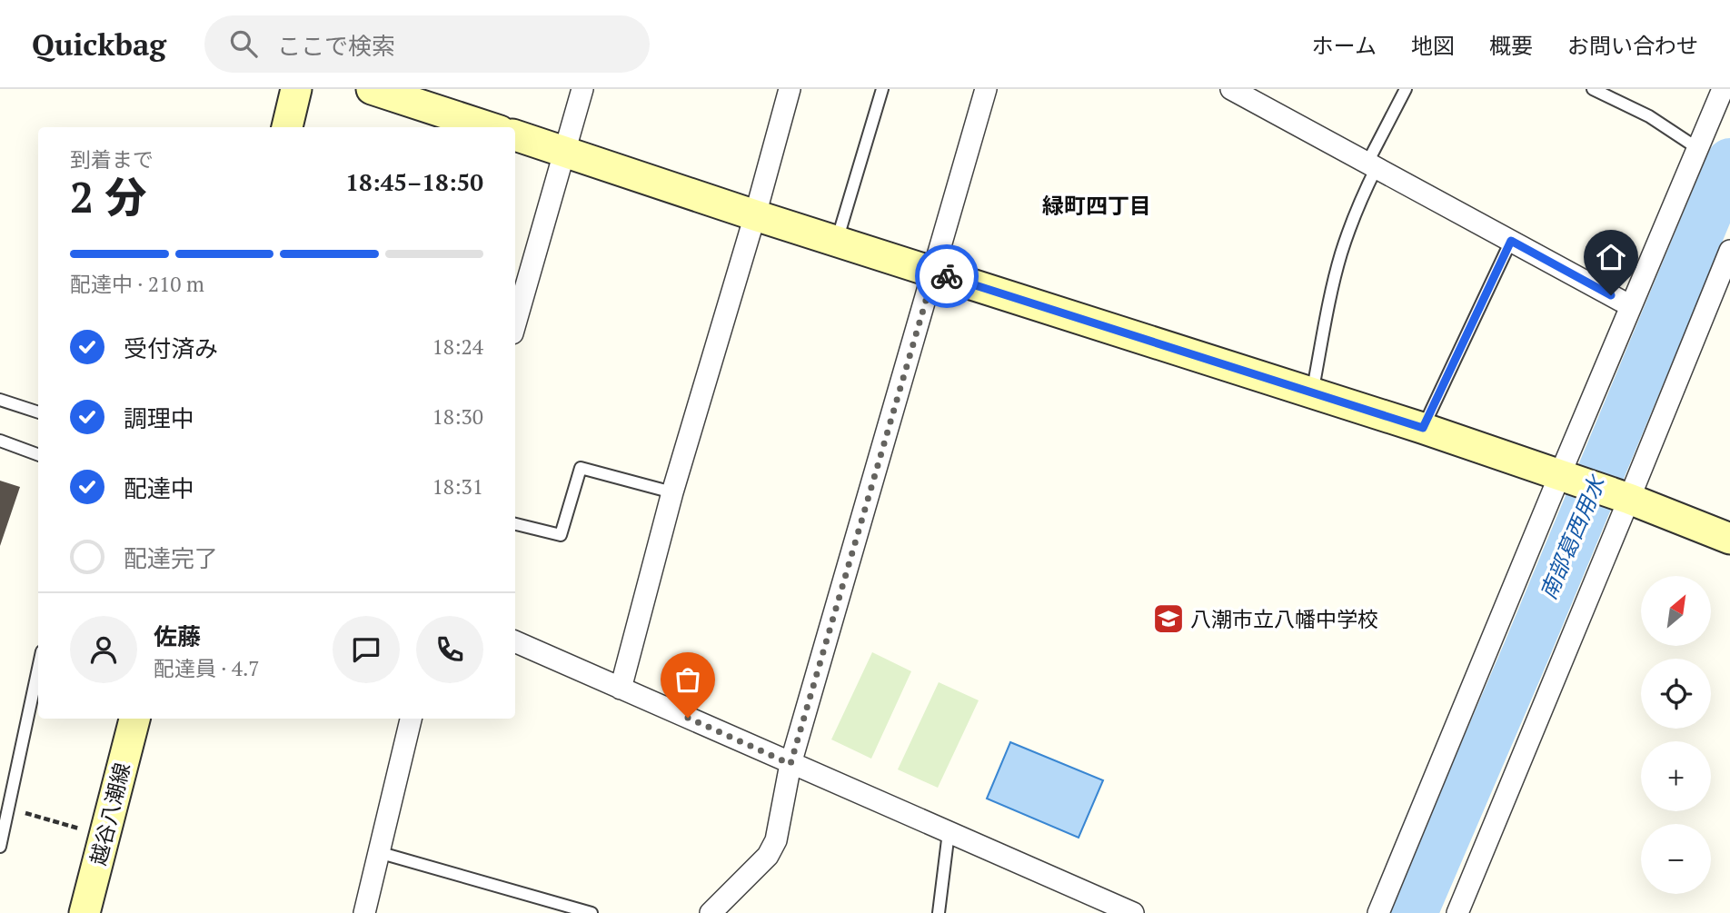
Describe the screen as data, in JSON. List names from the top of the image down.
{
  "streets": {
    "street": ["越谷八潮線"]
  },
  "districts": ["緑町四丁目"],
  "water": ["南部葛西用水"],
  "places": {
    "school or university": ["八潮市立八幡中学校"]
  },
  "north": "top right",
  "page": {
    "header": "Quickbag",
    "search": "ここで検索",
    "nav": [
      "ホーム",
      "地図",
      "概要",
      "お問い合わせ"
    ],
    "heading": ["2 分", "到着まで", "18:45–18:50"],
    "panel": ["佐藤", "配達員 · 4.7"],
    "bar": "配達中 · 210 m",
    "list": [
      ["受付済み", "18:24"],
      ["調理中", "18:30"],
      ["配達中", "18:31"],
      "配達完了"
    ],
    "map_buttons": ["+", "−"]
  }
}
